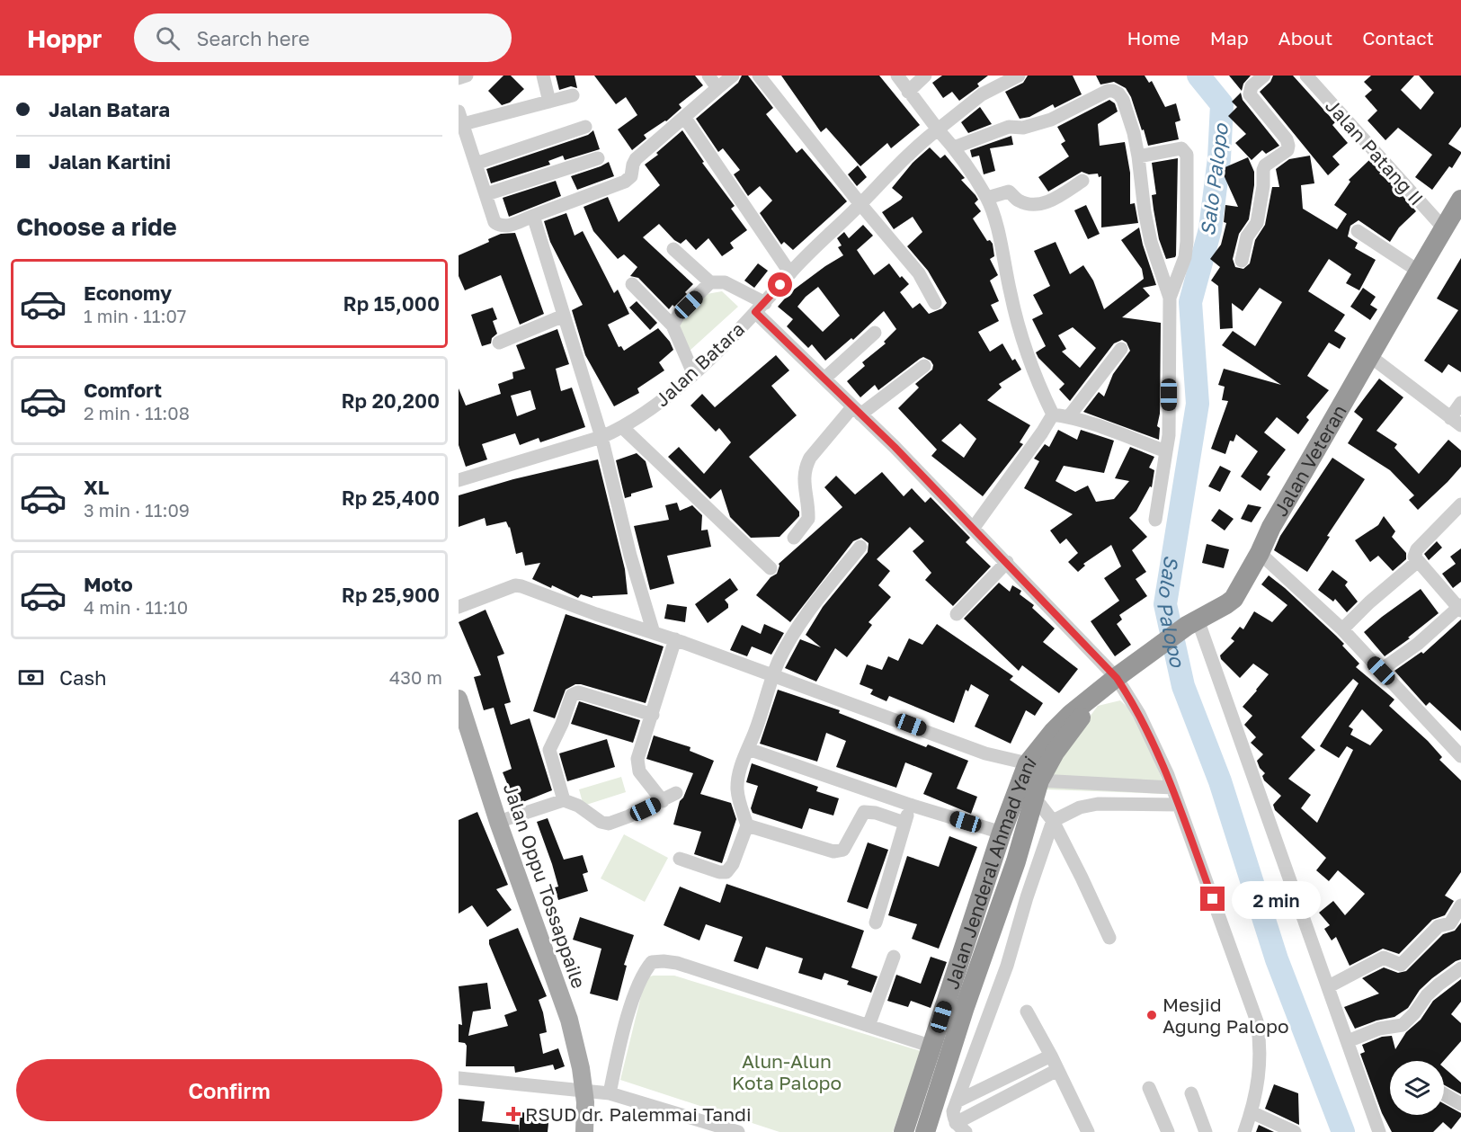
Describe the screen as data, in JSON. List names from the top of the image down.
{
  "streets": {
    "highway": ["Jalan Veteran", "Jalan Jenderal Ahmad Yani"],
    "main road": ["Jalan Oppu Tossappaile"],
    "street": ["Jalan Patang II", "Jalan Batara"]
  },
  "crossings": [
    ["Jalan Patang II", "Jalan Veteran"],
    ["Jalan Veteran", "Jalan Jenderal Ahmad Yani"]
  ],
  "water": ["Salo Palopo"],
  "parks": ["Alun-Alun Kota Palopo"],
  "places": {
    "other": ["Mesjid Agung Palopo"],
    "health": ["RSUD dr. Palemmai Tandi"]
  },
  "page": {
    "header": "Hoppr",
    "search": "Search here",
    "nav": [
      "Home",
      "Map",
      "About",
      "Contact"
    ],
    "banner": ["Jalan Batara", "Jalan Kartini"],
    "heading": "Choose a ride",
    "list": [
      {
        "name": "Economy",
        "note": "1 min · 11:07",
        "value": "Rp 15,000"
      },
      {
        "name": "Comfort",
        "note": "2 min · 11:08",
        "value": "Rp 20,200"
      },
      {
        "name": "XL",
        "note": "3 min · 11:09",
        "value": "Rp 25,400"
      },
      {
        "name": "Moto",
        "note": "4 min · 11:10",
        "value": "Rp 25,900"
      }
    ],
    "pay": ["Cash", "430 m"],
    "bubble": "2 min",
    "buttons": "Confirm"
  }
}
